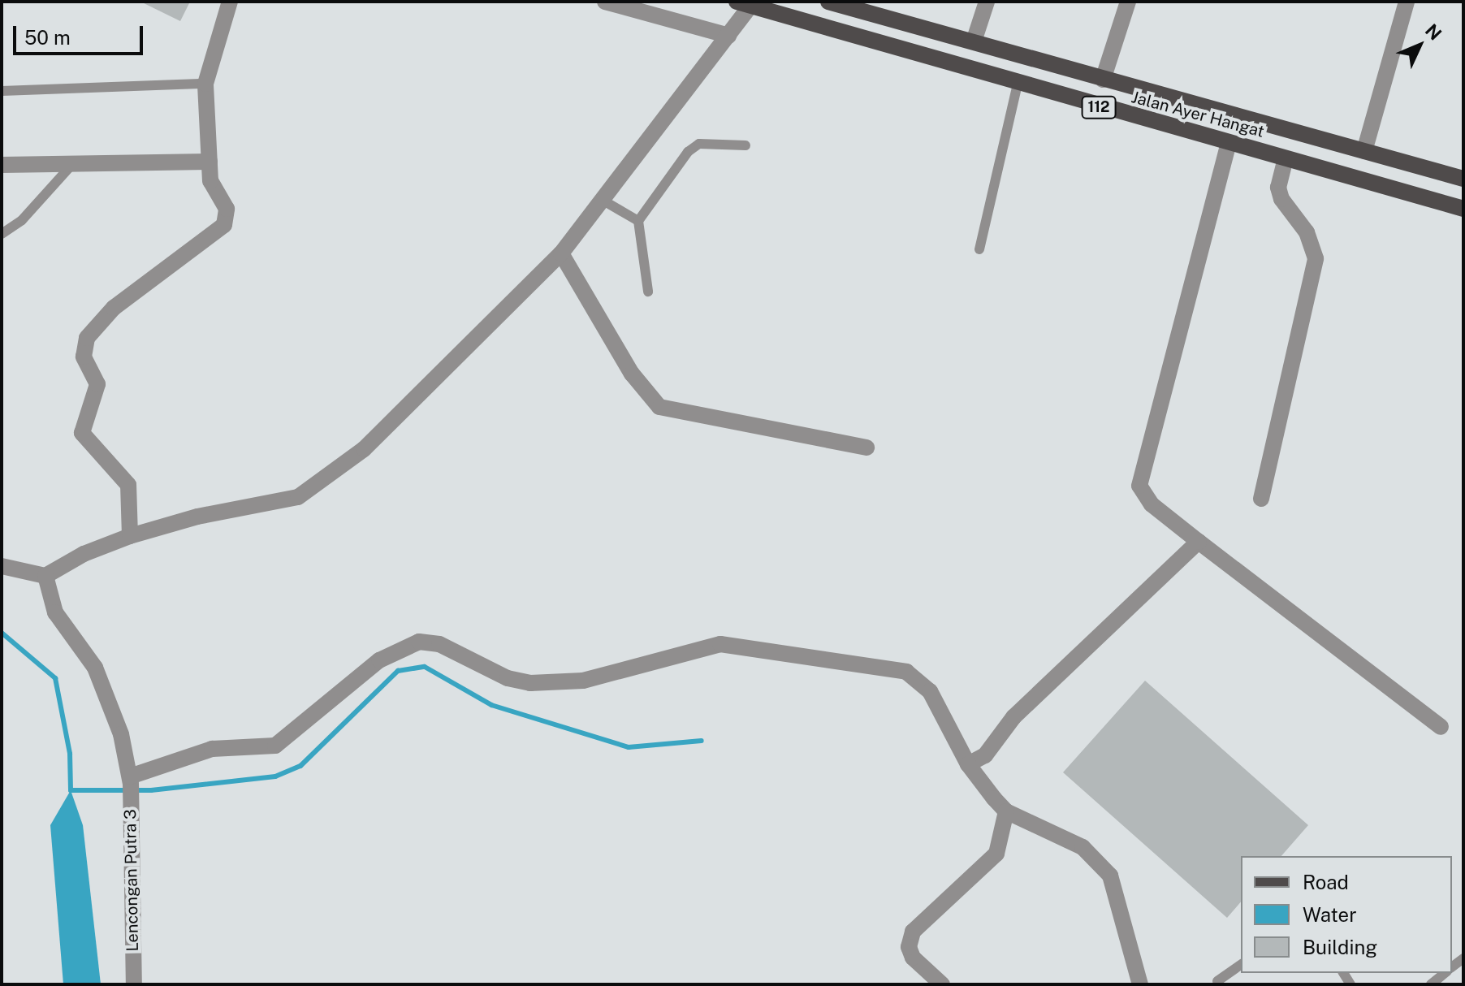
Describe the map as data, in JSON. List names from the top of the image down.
{
  "streets": {
    "main road": ["112", "Jalan Ayer Hangat"],
    "street": ["Lencongan Putra 3"]
  },
  "legend": ["Road", "Water", "Building"],
  "scale_bar": "50 m",
  "north": "top right"
}
